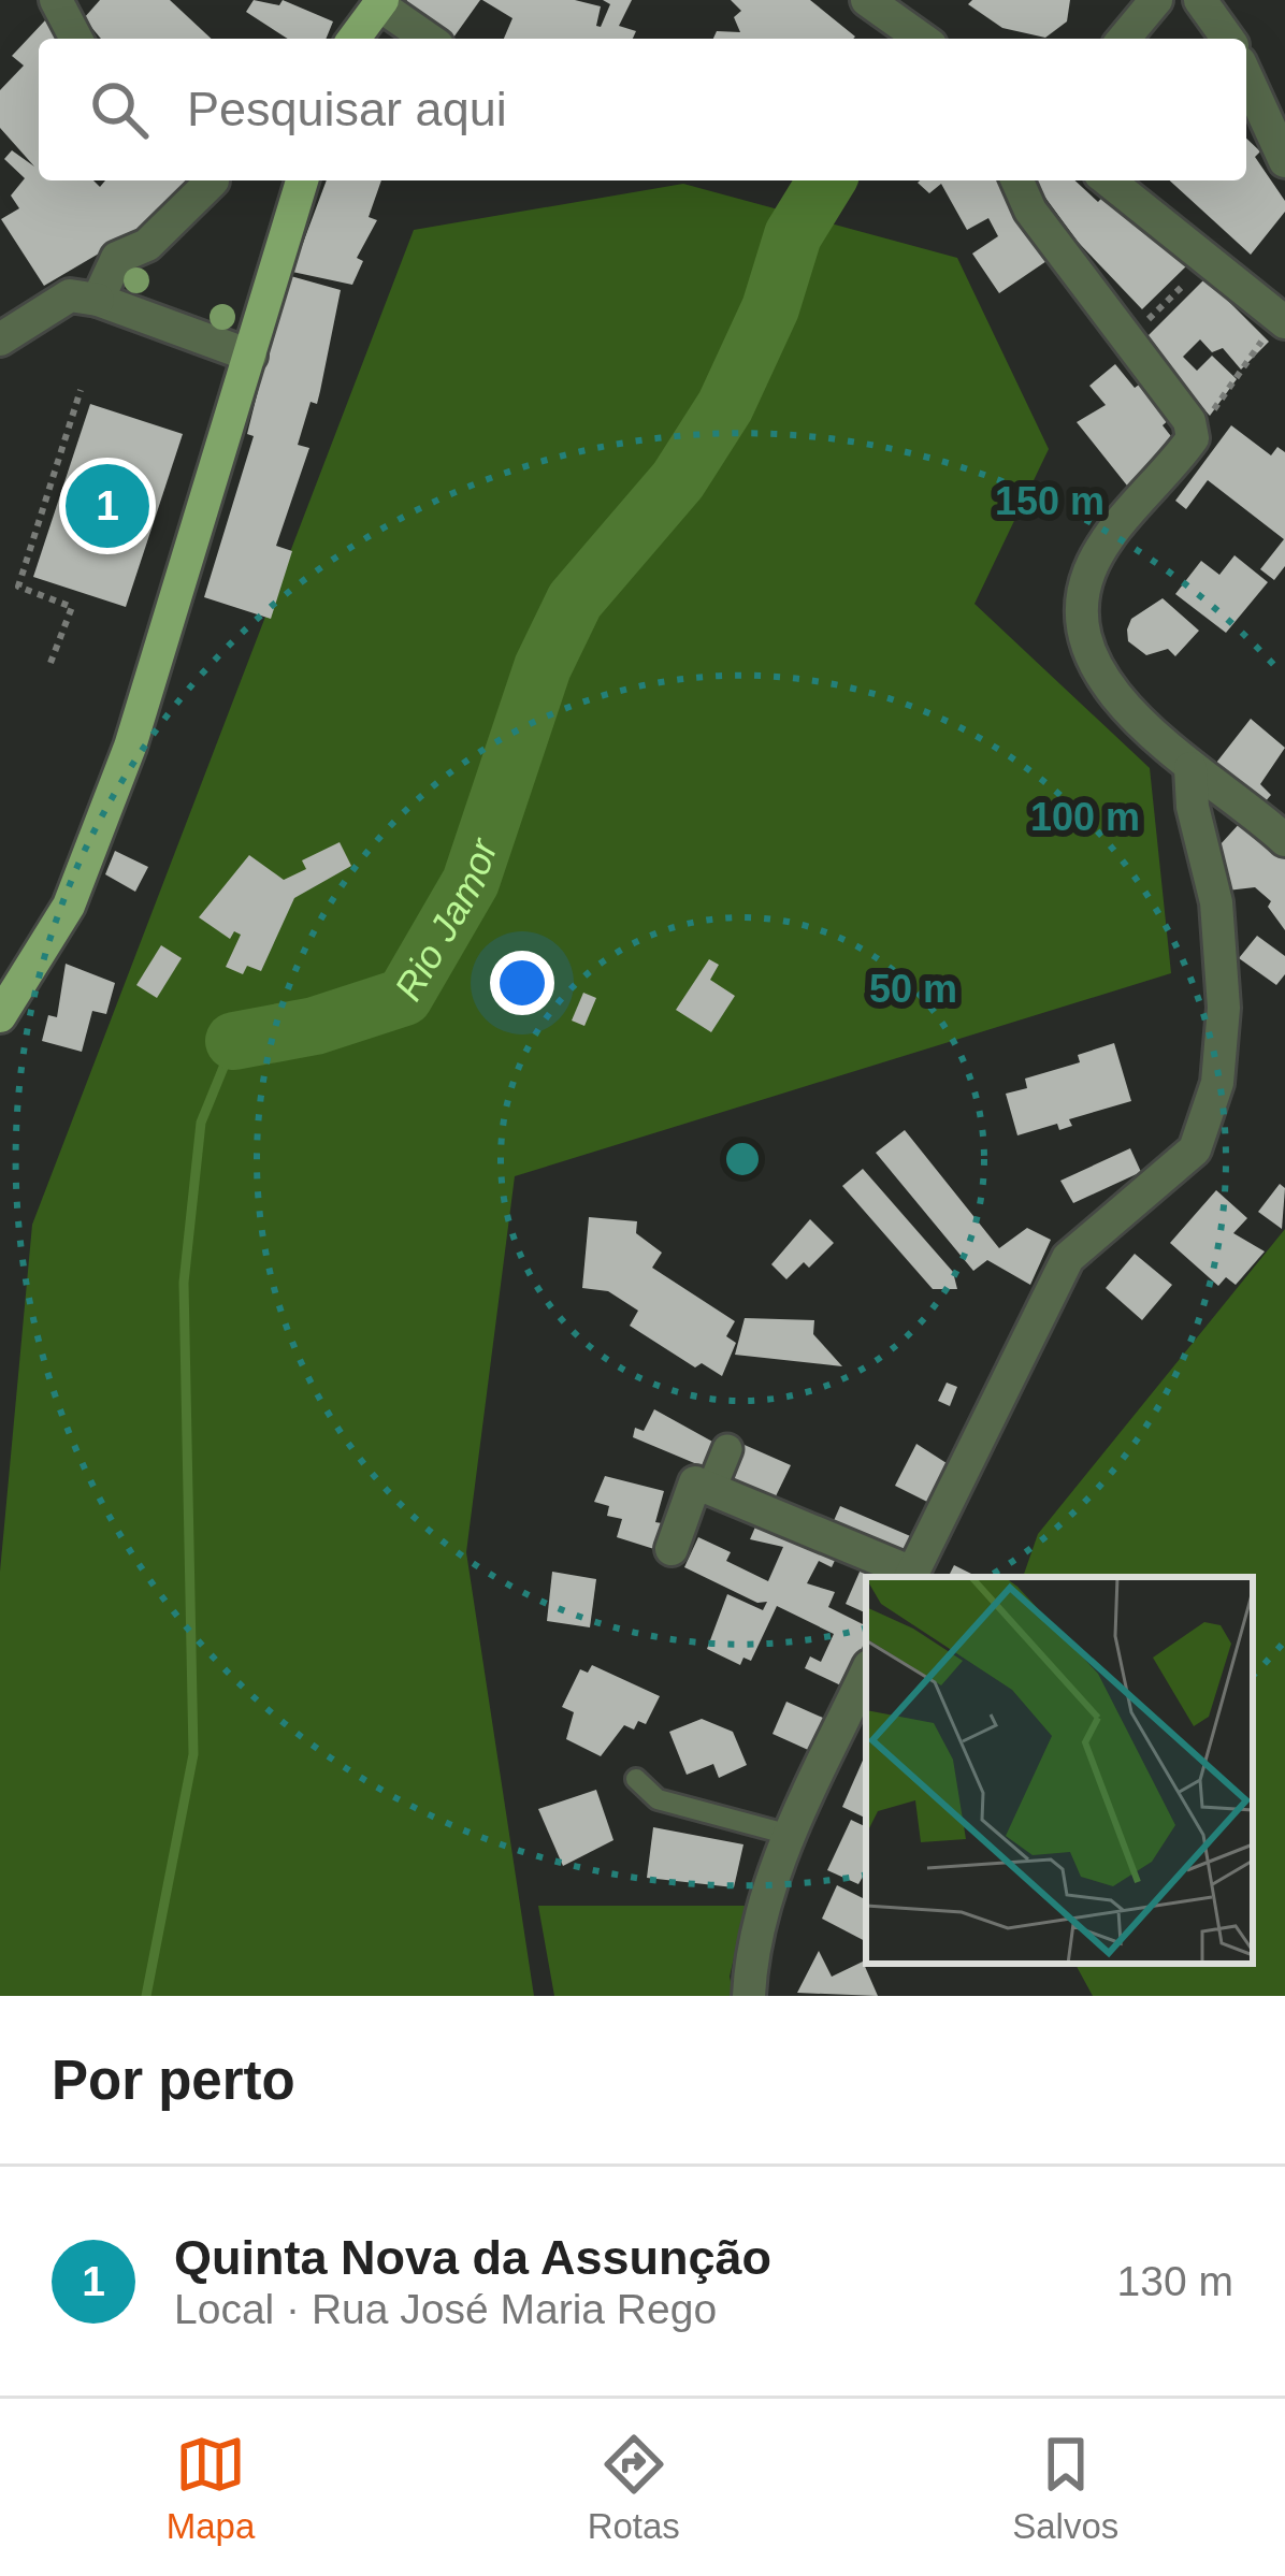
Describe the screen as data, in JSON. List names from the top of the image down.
{
  "water": ["Rio Jamor"],
  "page": {
    "search": "Pesquisar aqui",
    "pins": "1",
    "heading": "Por perto",
    "list": [
      {
        "mark": "1",
        "name": "Quinta Nova da Assunção",
        "note": "Local · Rua José Maria Rego",
        "value": "130 m"
      }
    ],
    "nav": ["Mapa", "Rotas", "Salvos"]
  },
  "rings": ["150 m", "100 m", "50 m"]
}
